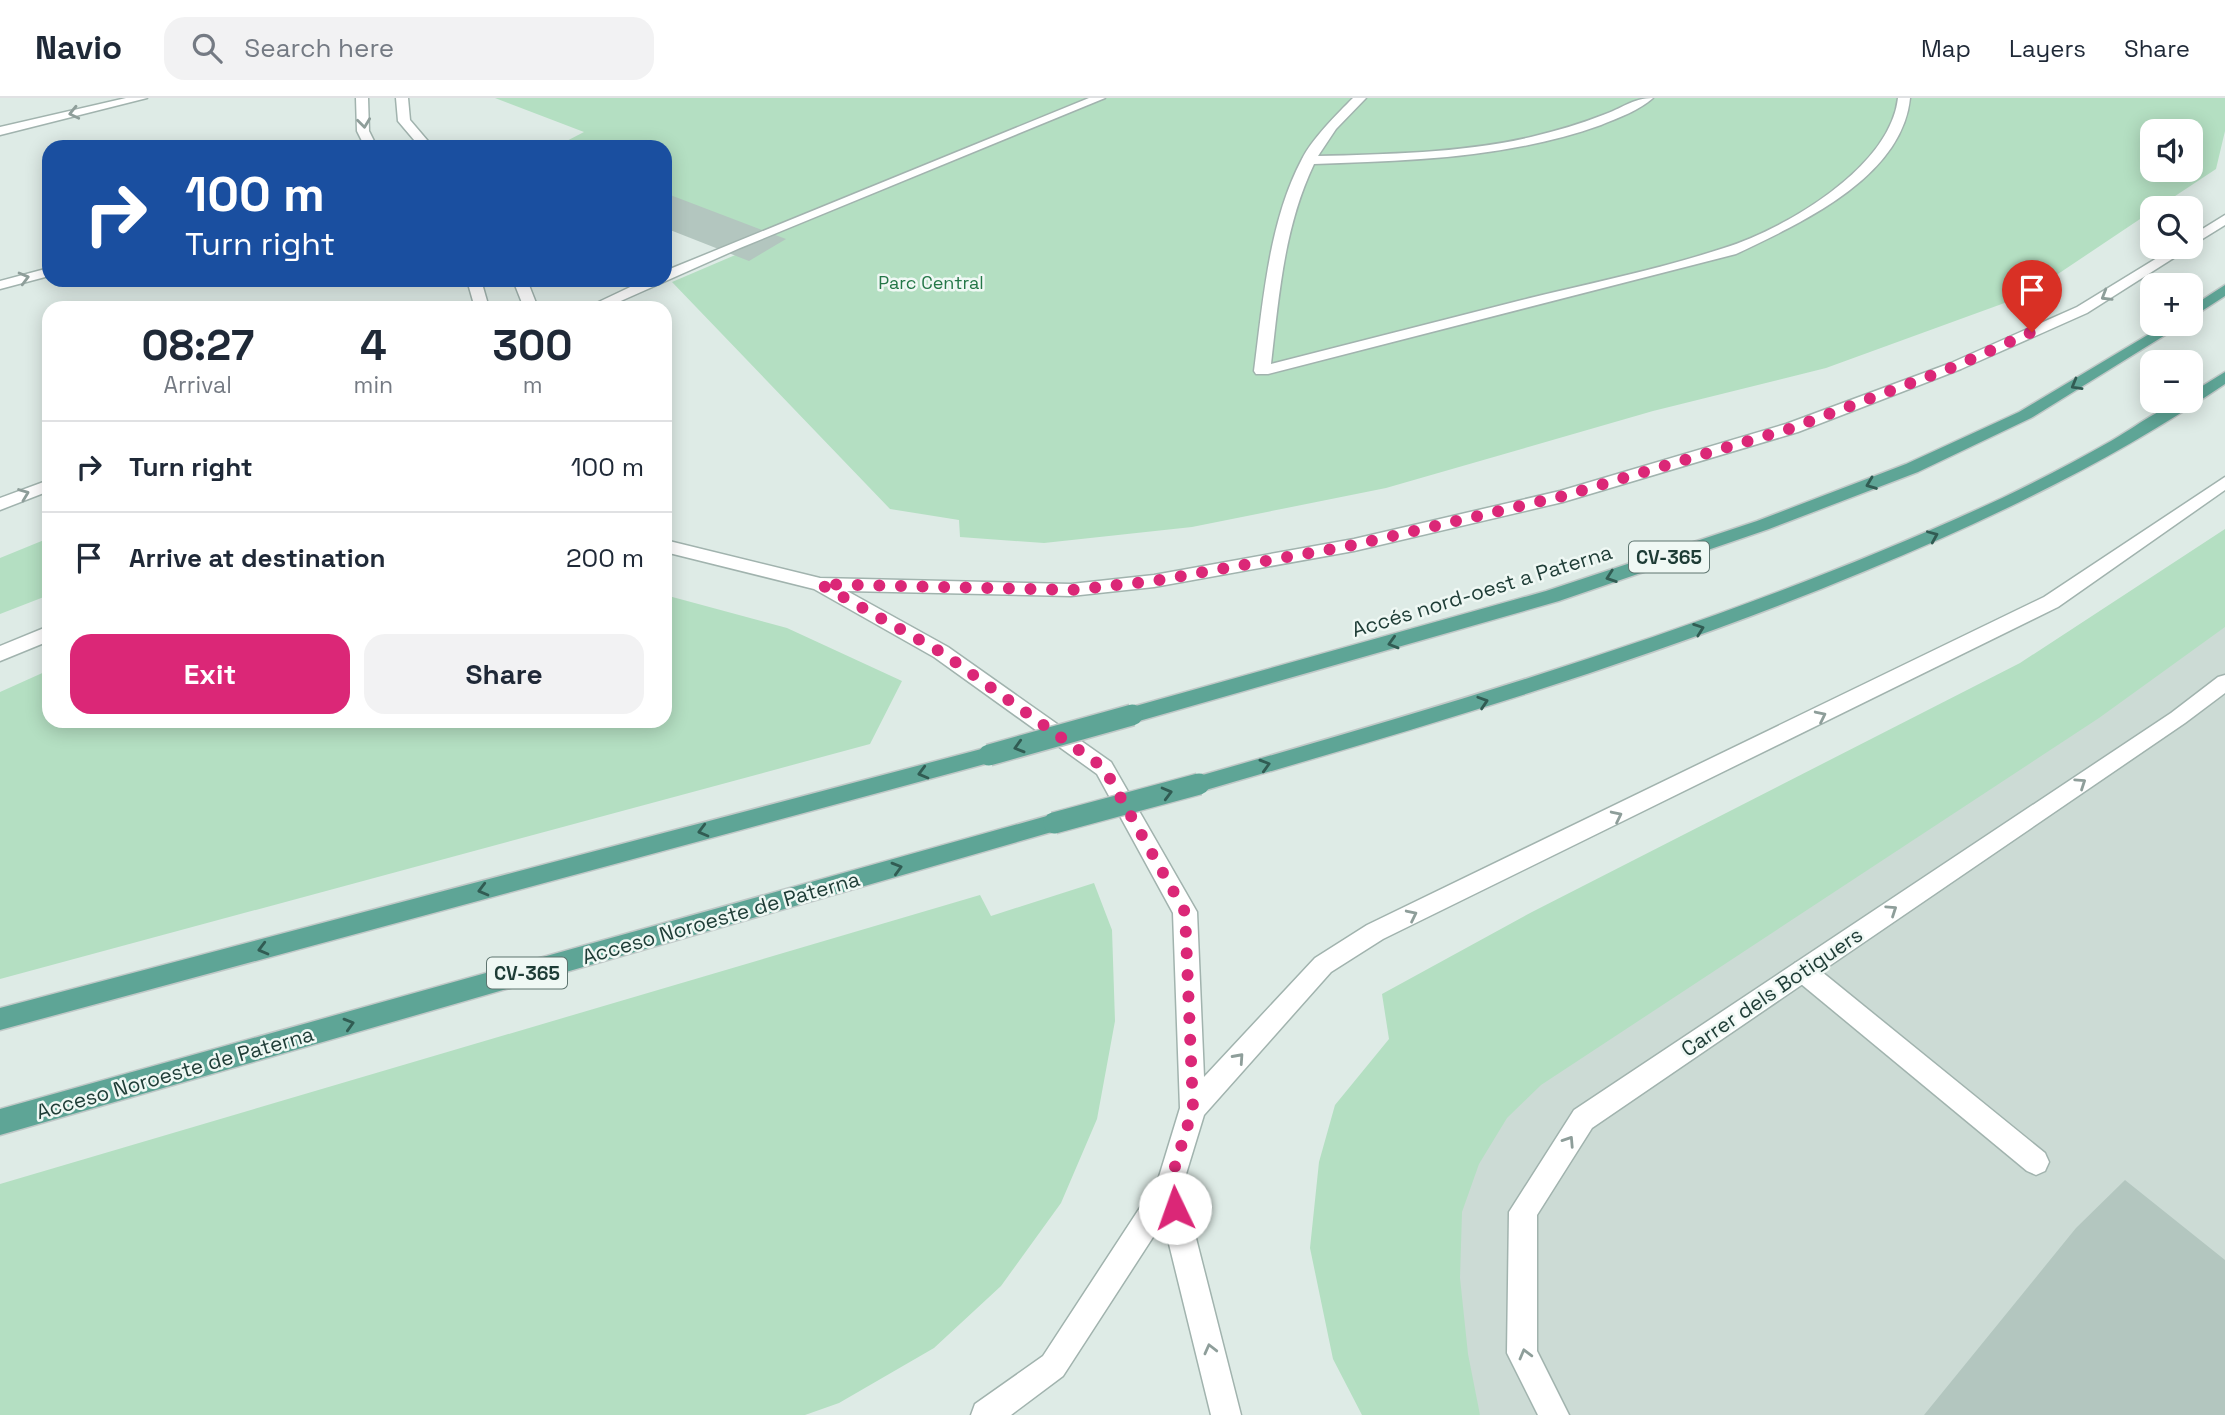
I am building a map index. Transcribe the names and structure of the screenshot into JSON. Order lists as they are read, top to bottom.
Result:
{
  "streets": {
    "main road": ["CV-365", "Accés nord-oest a Paterna", "Acceso Noroeste de Paterna"],
    "street": ["Carrer dels Botiguers"]
  },
  "one_way": ["Accés nord-oest a Paterna", "Acceso Noroeste de Paterna", "Carrer dels Botiguers"],
  "parks": ["Parc Central"],
  "page": {
    "header": "Navio",
    "search": "Search here",
    "nav": ["Map", "Layers", "Share"],
    "map_buttons": ["+", "−"],
    "turn": ["100 m", "Turn right"],
    "eta": [
      "08:27",
      "Arrival",
      "4",
      "min",
      "300",
      "m"
    ],
    "list": [
      {
        "name": "Turn right",
        "value": "100 m"
      },
      {
        "name": "Arrive at destination",
        "value": "200 m"
      }
    ],
    "buttons": ["Exit", "Share"]
  }
}
